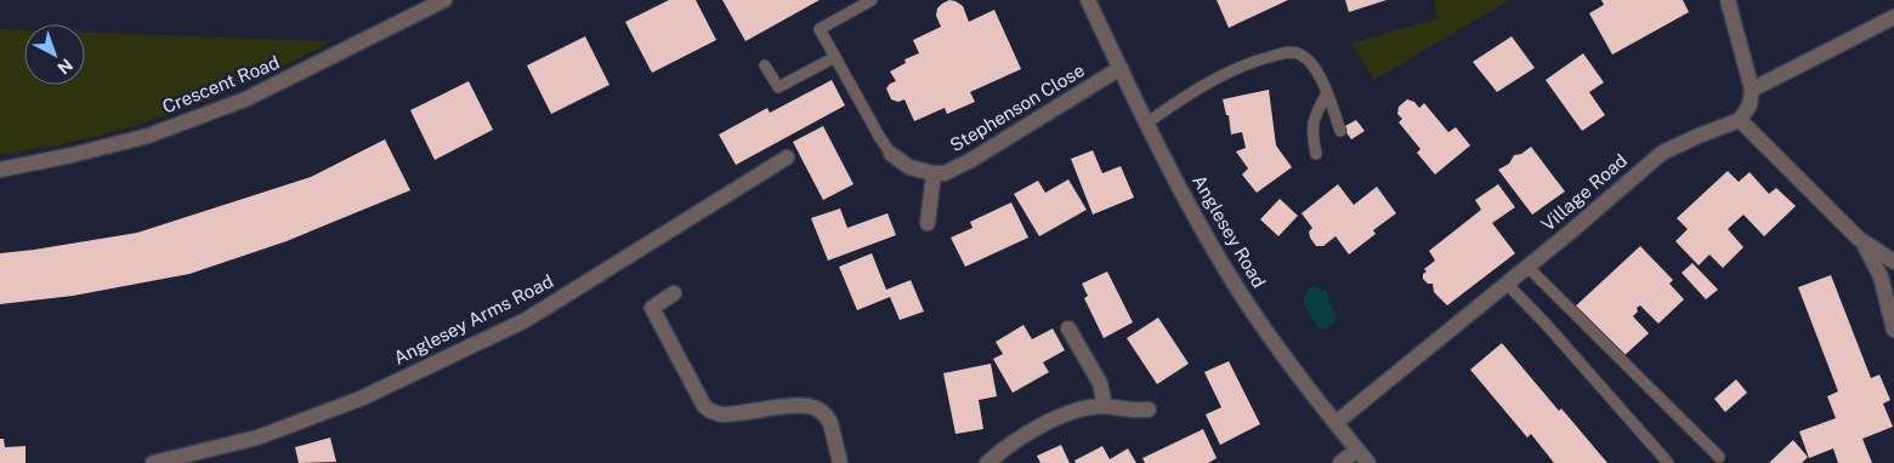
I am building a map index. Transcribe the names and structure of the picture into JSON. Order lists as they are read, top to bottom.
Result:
{
  "streets": {
    "street": [
      "Crescent Road",
      "Stephenson Close",
      "Village Road",
      "Anglesey Road",
      "Anglesey Arms Road"
    ]
  },
  "crossings": [
    ["Stephenson Close", "Anglesey Road"],
    ["Village Road", "Anglesey Road"]
  ],
  "north": "bottom right"
}
